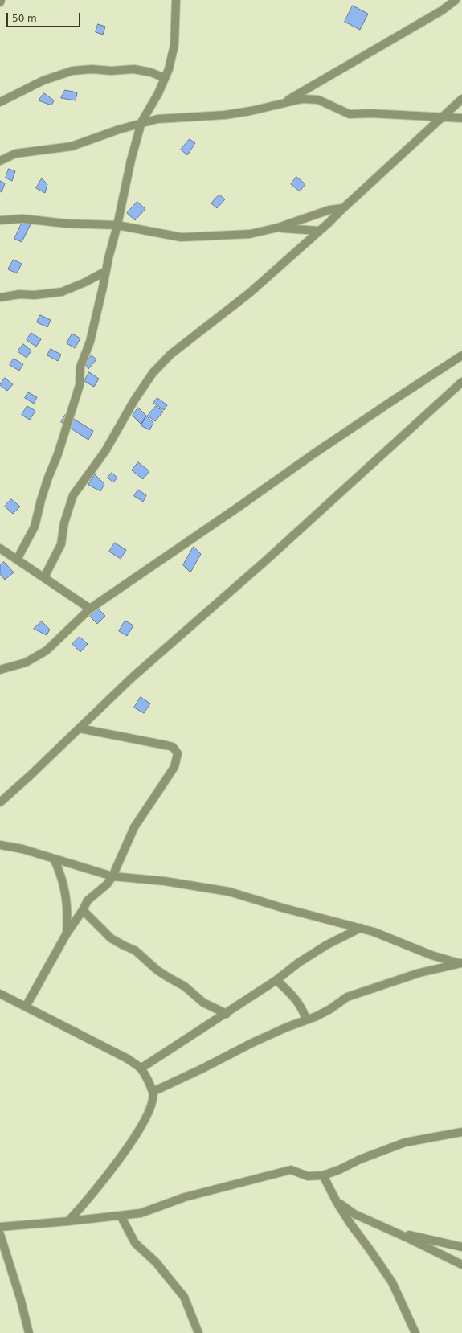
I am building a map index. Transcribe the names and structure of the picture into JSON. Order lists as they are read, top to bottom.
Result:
{
  "scale_bar": "50 m"
}
